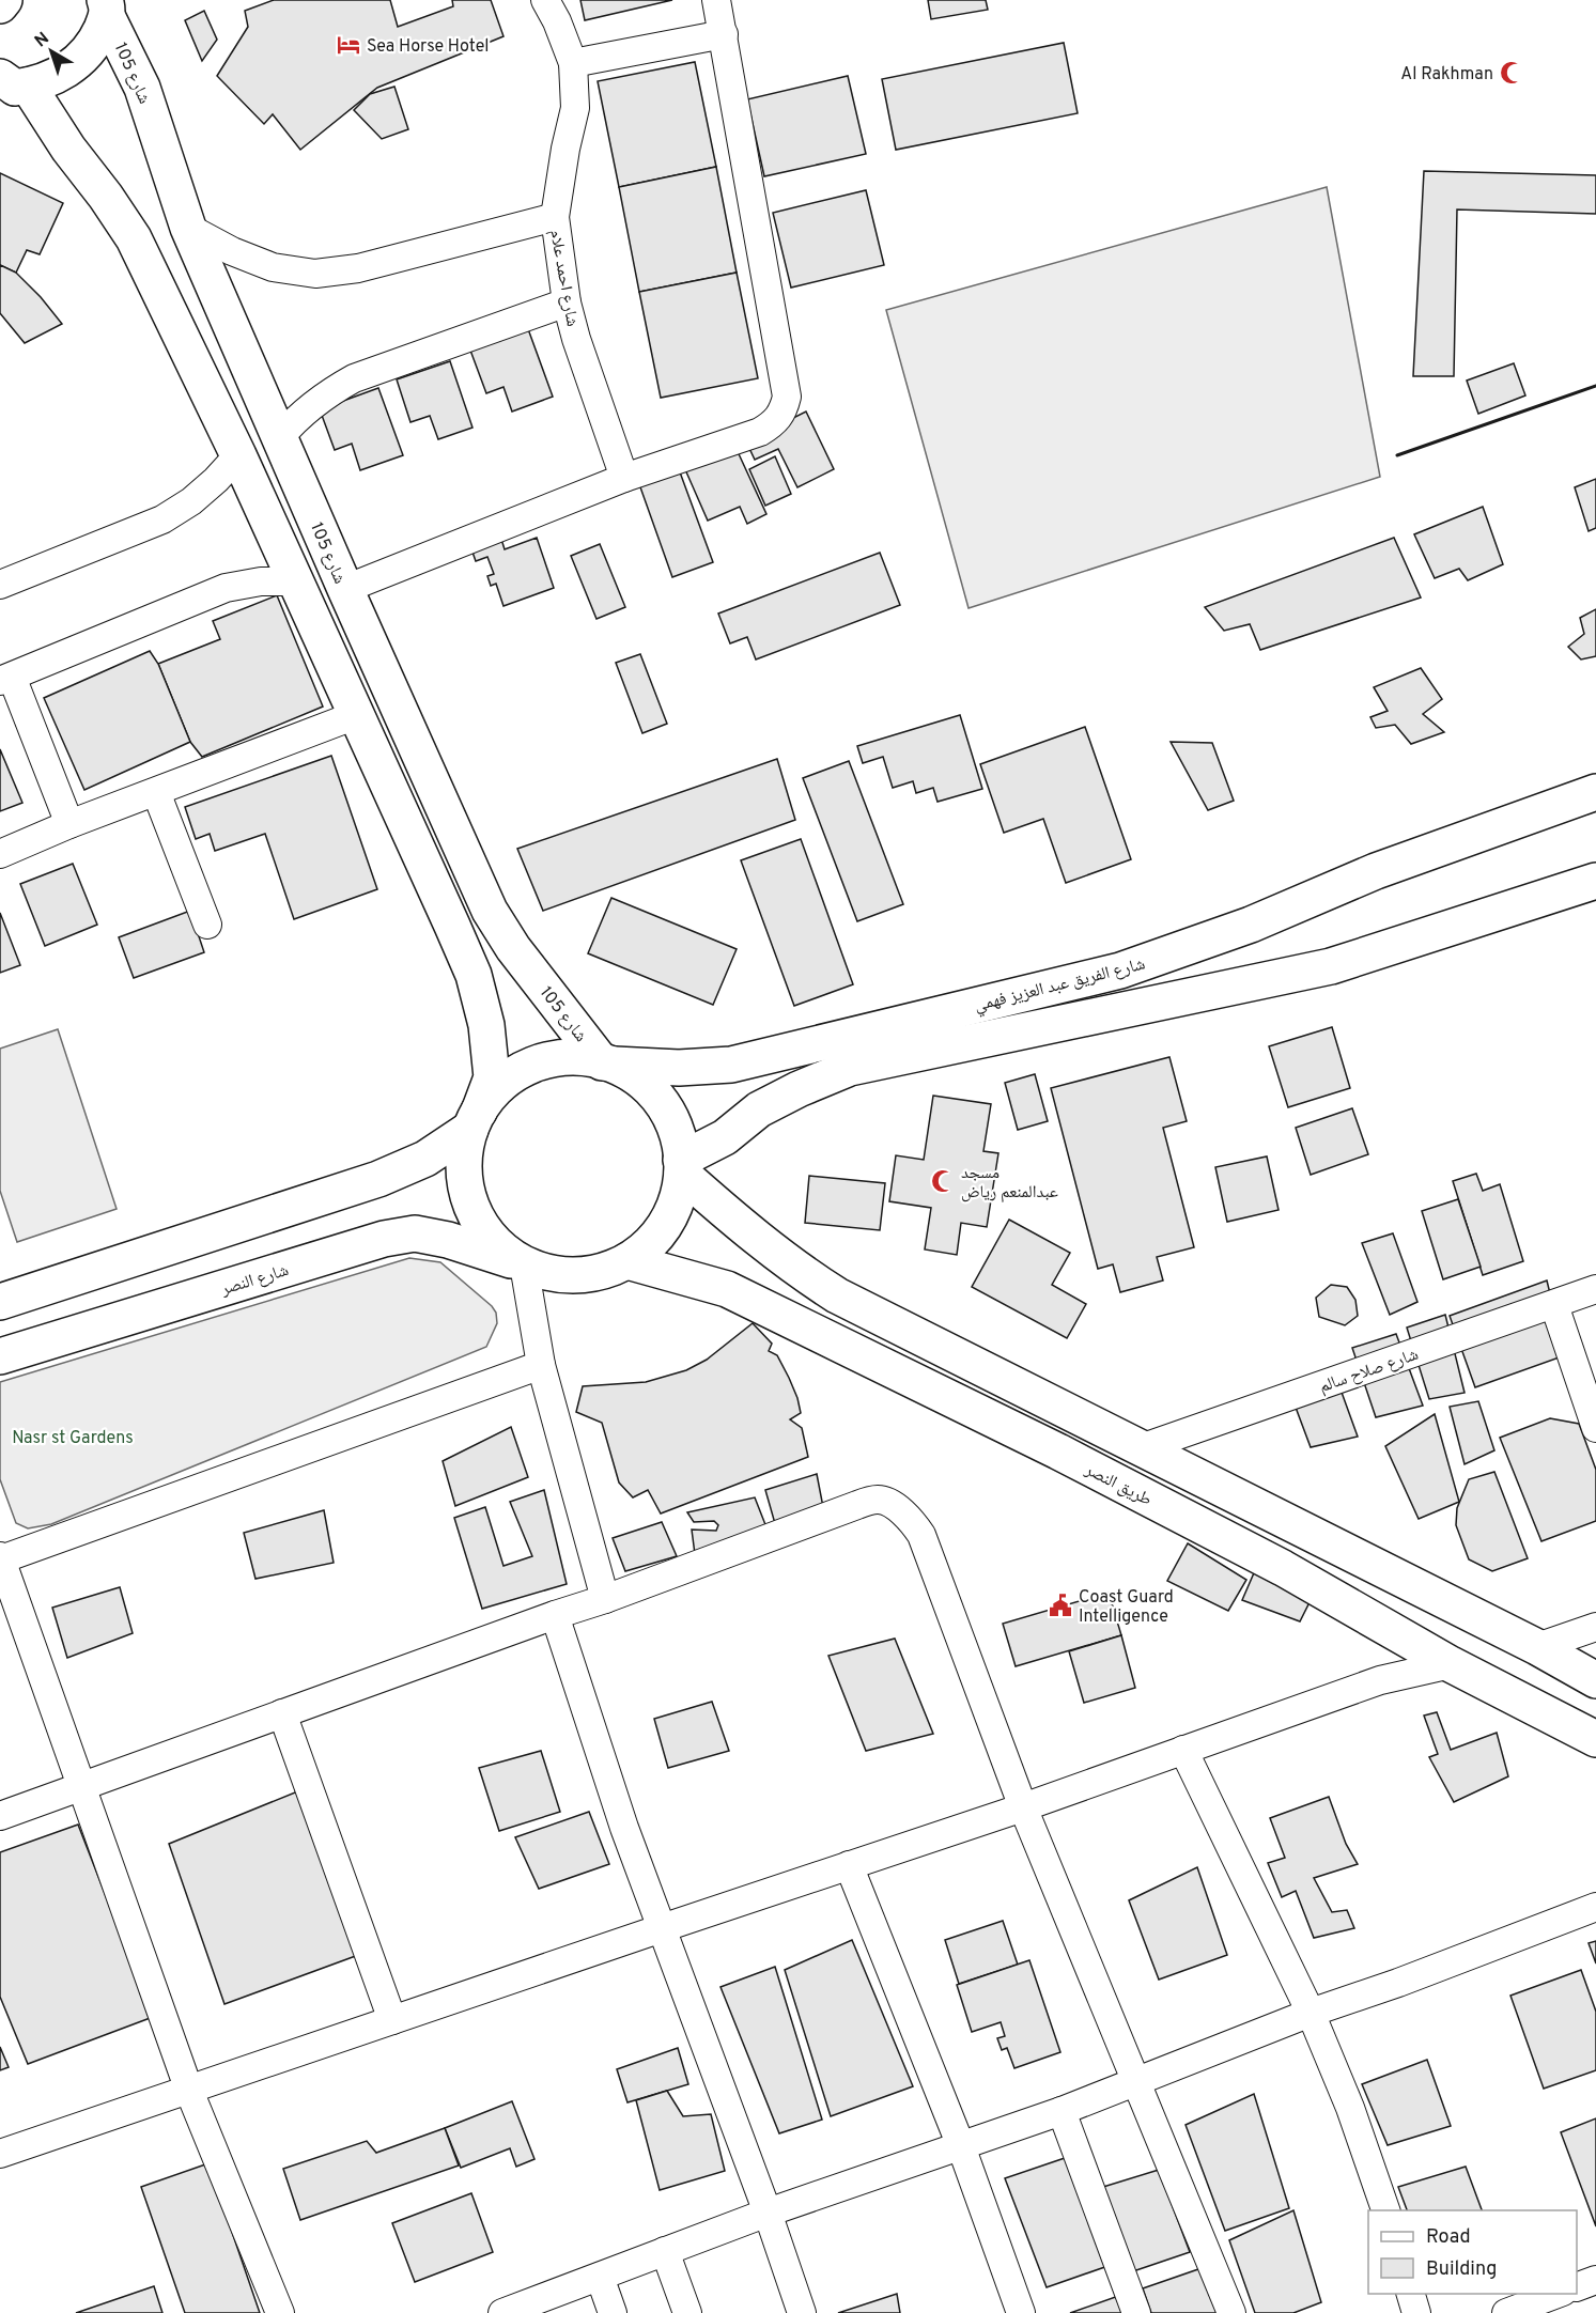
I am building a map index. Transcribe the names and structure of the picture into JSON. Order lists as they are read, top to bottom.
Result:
{
  "streets": {
    "main road": [
      "شارع 105",
      "شارع الفريق عبد العزيز فهمي",
      "شارع النصر",
      "طريق النصر"
    ],
    "street": ["شارع احمد علام", "شارع صلاح سالم"]
  },
  "crossings": [
    ["شارع 105", "شارع الفريق عبد العزيز فهمي"],
    ["شارع 105", "شارع النصر"],
    ["شارع 105", "طريق النصر"],
    ["شارع الفريق عبد العزيز فهمي", "شارع النصر"],
    ["شارع الفريق عبد العزيز فهمي", "طريق النصر"],
    ["شارع النصر", "طريق النصر"]
  ],
  "parks": ["Nasr st Gardens"],
  "places": {
    "hotel": ["Sea Horse Hotel"],
    "mosque": ["Al Rakhman", "مسجد عبدالمنعم رياض"],
    "public building": ["Coast Guard Intelligence"]
  },
  "legend": ["Road", "Building"],
  "north": "top left"
}
